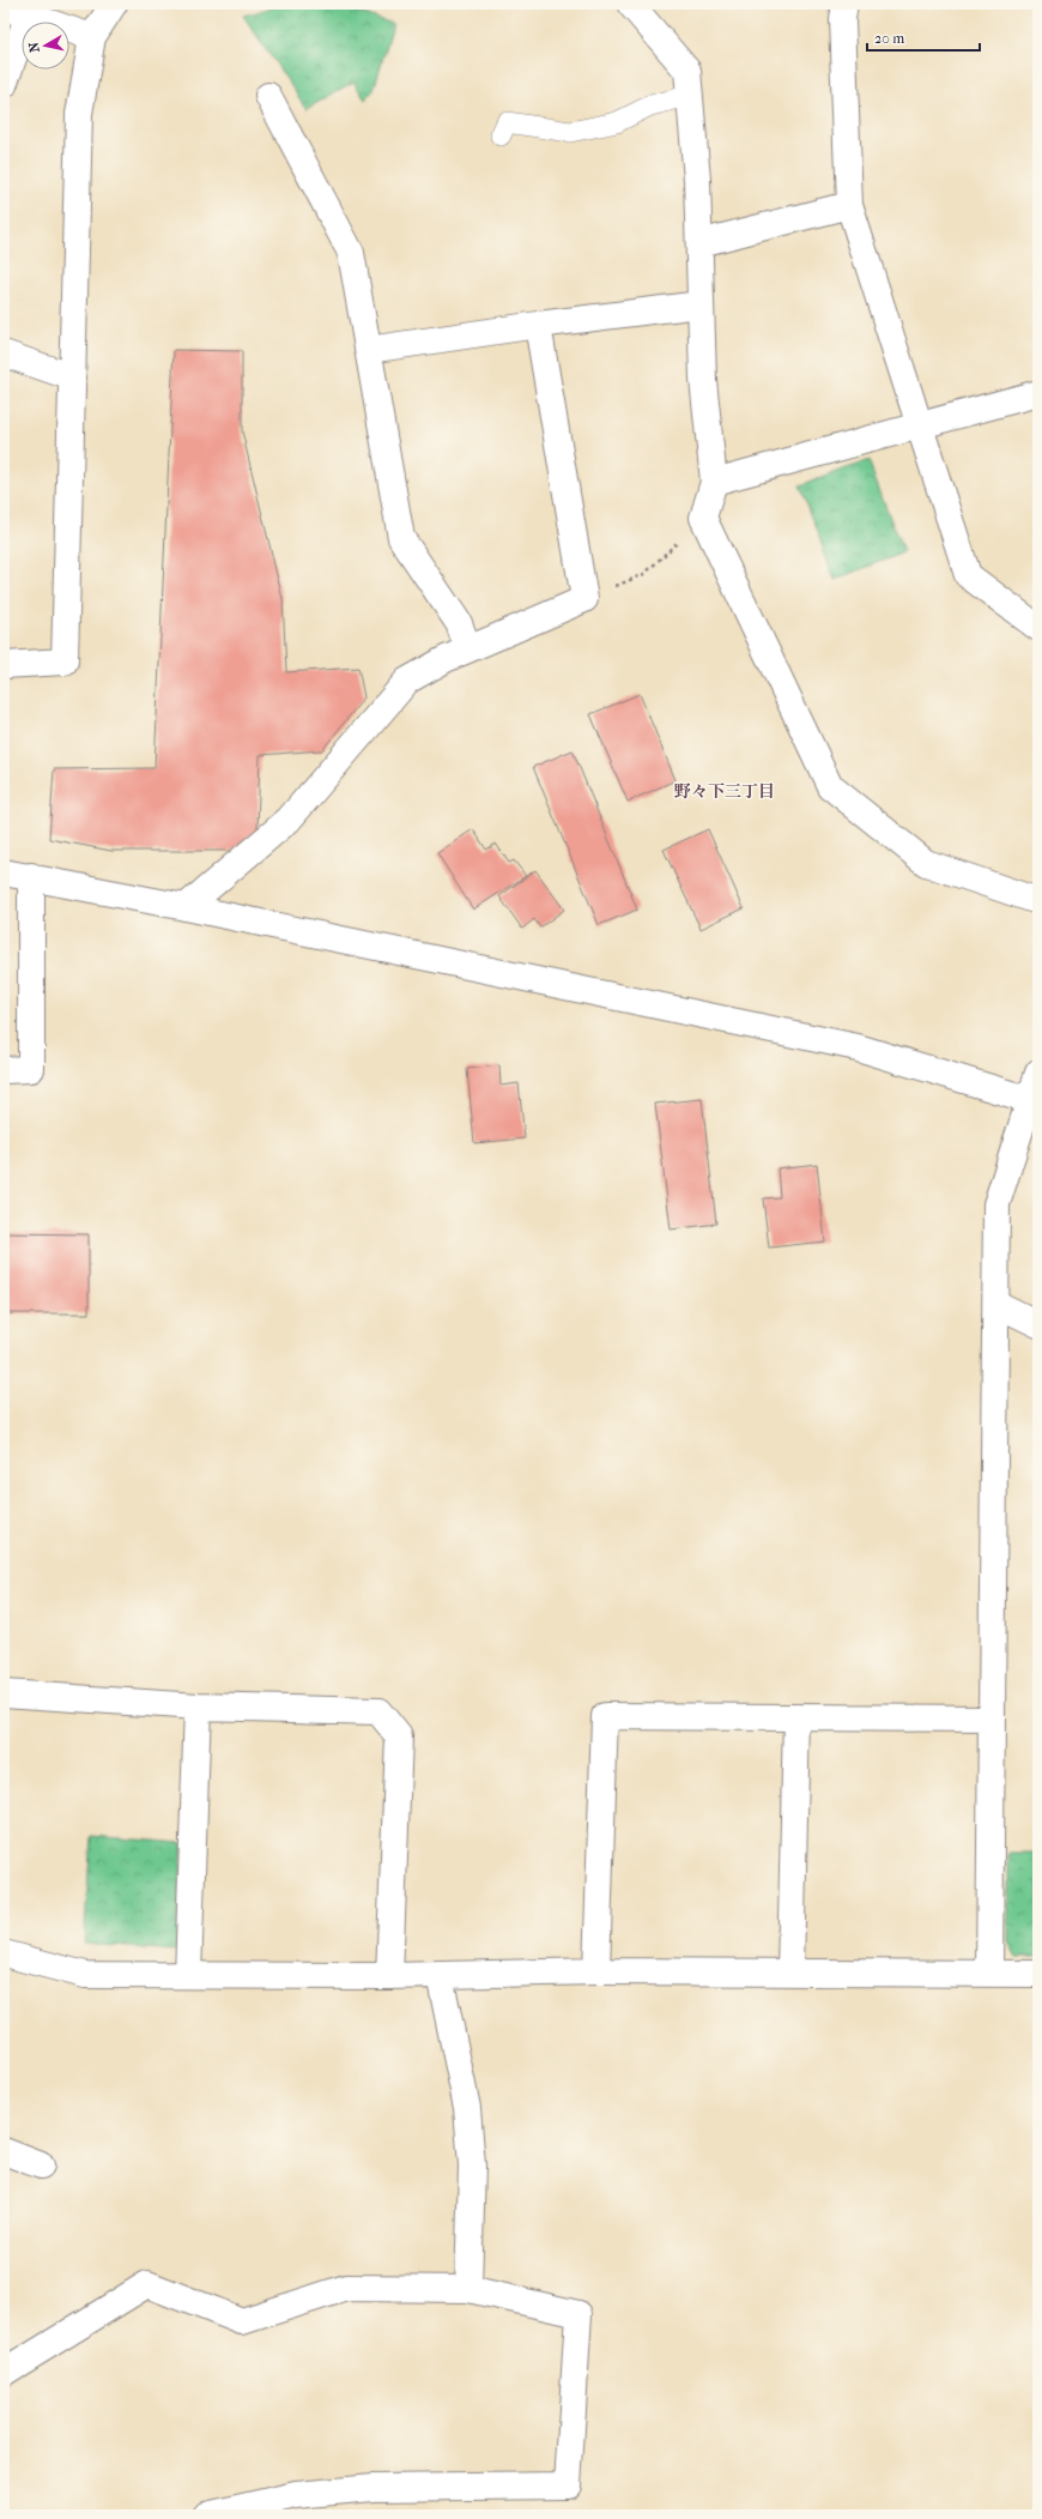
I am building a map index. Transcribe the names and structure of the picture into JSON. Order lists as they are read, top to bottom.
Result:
{
  "districts": ["野々下三丁目"],
  "scale_bar": "20 m",
  "north": "left"
}
